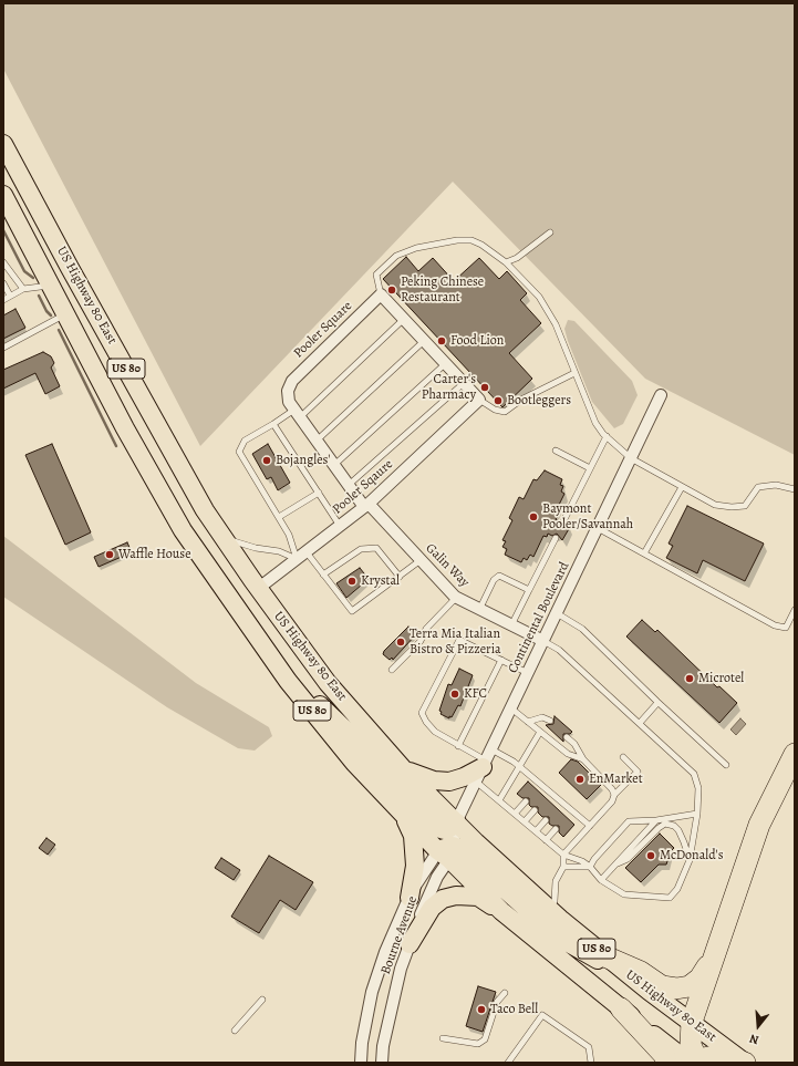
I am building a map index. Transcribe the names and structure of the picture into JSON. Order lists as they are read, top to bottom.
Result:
{
  "streets": {
    "main road": ["US Highway 80 East", "US 80"],
    "street": [
      "Pooler Square",
      "Pooler Sqaure",
      "Galin Way",
      "Continental Boulevard",
      "Bourne Avenue"
    ]
  },
  "crossings": [
    ["US Highway 80 East", "Pooler Sqaure"],
    ["US Highway 80 East", "Continental Boulevard"],
    ["US Highway 80 East", "Bourne Avenue"],
    ["Pooler Square", "Pooler Sqaure"],
    ["Pooler Square", "Galin Way"],
    ["Pooler Sqaure", "Galin Way"],
    ["Galin Way", "Continental Boulevard"],
    ["Continental Boulevard", "Bourne Avenue"]
  ],
  "places": [
    "Peking Chinese Restaurant",
    "Food Lion",
    "Carter's Pharmacy",
    "Bootleggers",
    "Bojangles'",
    "Baymont Pooler/Savannah",
    "Waffle House",
    "Krystal",
    "Terra Mia Italian Bistro & Pizzeria",
    "Microtel",
    "KFC",
    "EnMarket",
    "McDonald's",
    "Taco Bell"
  ],
  "north": "bottom"
}
